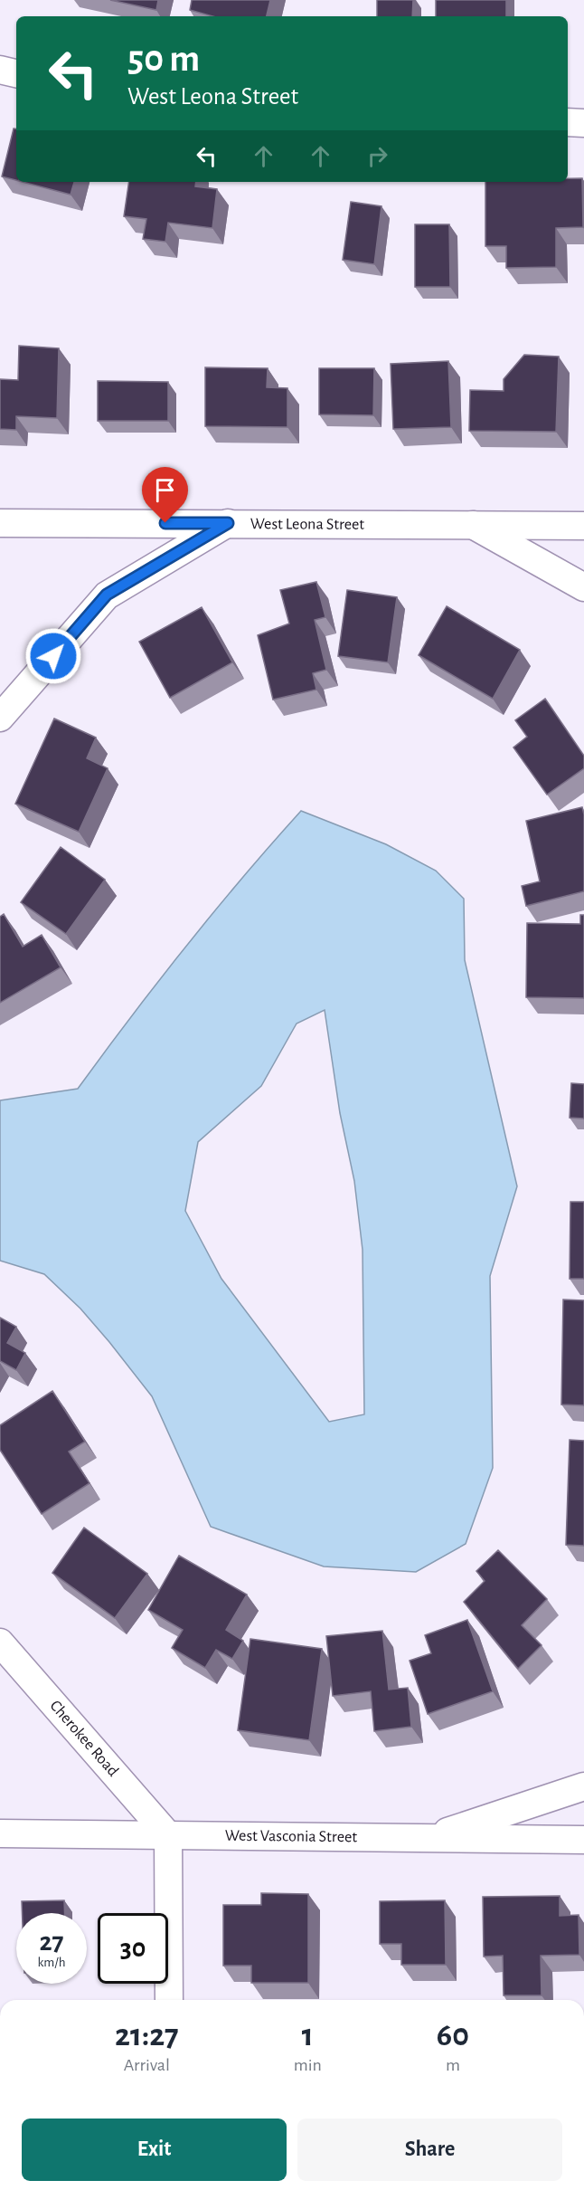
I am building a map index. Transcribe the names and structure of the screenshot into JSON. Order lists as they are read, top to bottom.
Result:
{
  "streets": {
    "street": ["West Leona Street", "Cherokee Road", "West Vasconia Street"]
  },
  "crossings": [
    ["Cherokee Road", "West Vasconia Street"]
  ],
  "page": {
    "turn": ["50 m", "West Leona Street"],
    "speed": "27 km/h",
    "limit": "30",
    "eta": [
      "21:27",
      "Arrival",
      "1",
      "min",
      "60",
      "m"
    ],
    "buttons": ["Exit", "Share"]
  }
}
